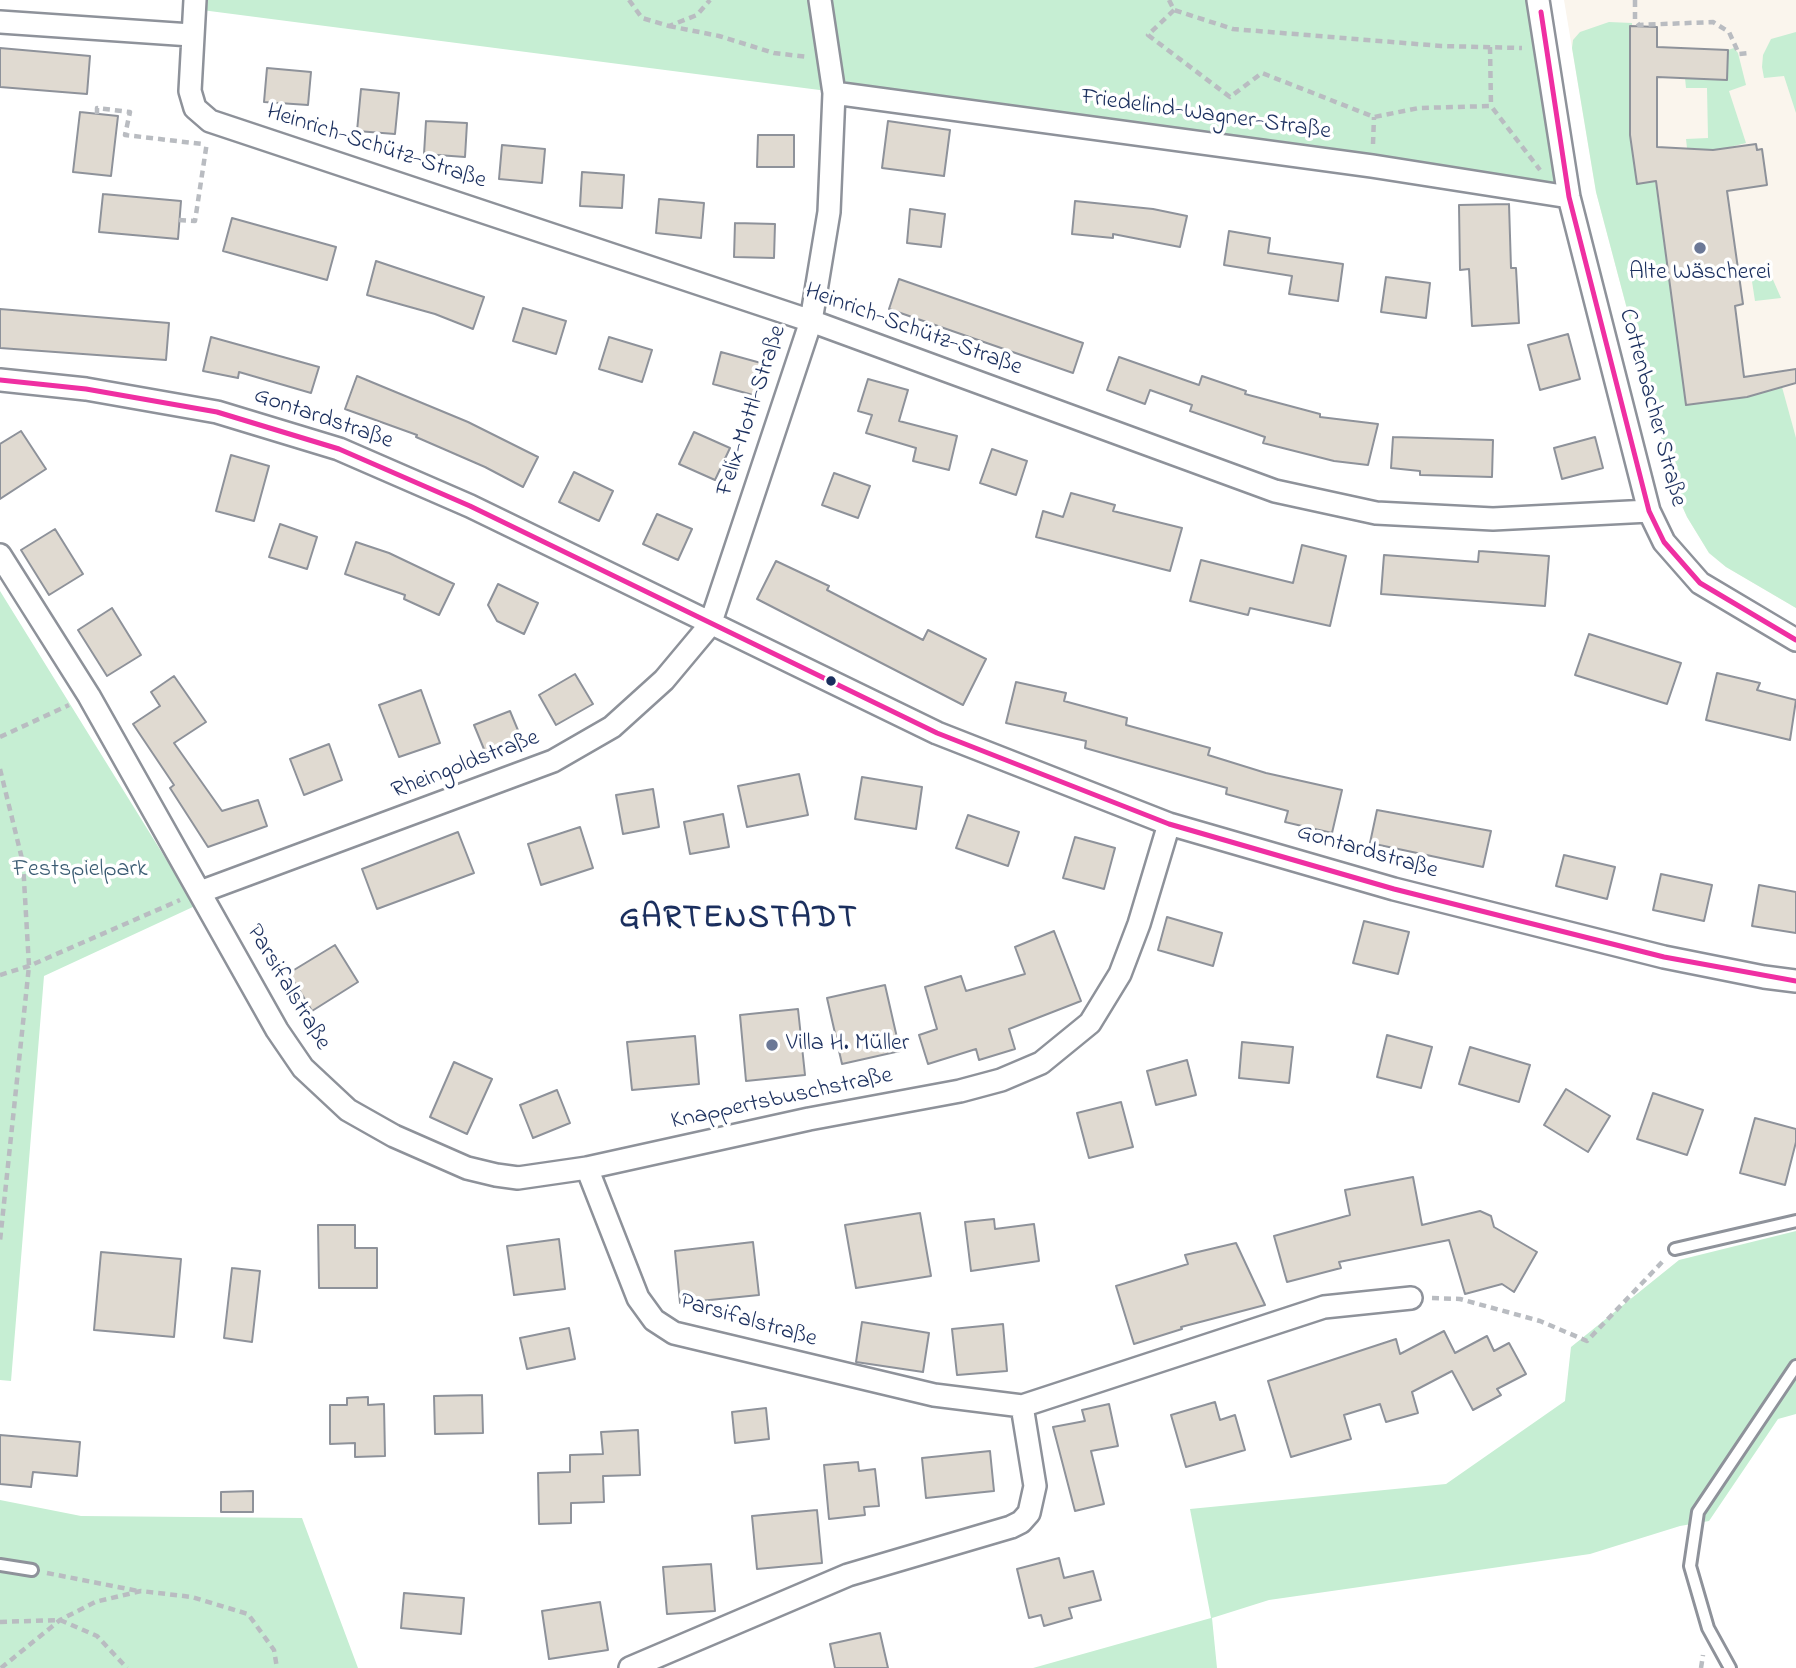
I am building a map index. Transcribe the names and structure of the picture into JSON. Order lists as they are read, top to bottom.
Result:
{
  "streets": {
    "street": [
      "Friedelind-Wagner-Straße",
      "Heinrich-Schütz-Straße",
      "Cottenbacher Straße",
      "Felix-Mottl-Straße",
      "Gontardstraße",
      "Rheingoldstraße",
      "Parsifalstraße",
      "Knappertsbuschstraße"
    ]
  },
  "crossings": [
    ["Friedelind-Wagner-Straße", "Cottenbacher Straße"],
    ["Friedelind-Wagner-Straße", "Felix-Mottl-Straße"],
    ["Heinrich-Schütz-Straße", "Cottenbacher Straße"],
    ["Heinrich-Schütz-Straße", "Felix-Mottl-Straße"],
    ["Felix-Mottl-Straße", "Gontardstraße"],
    ["Felix-Mottl-Straße", "Rheingoldstraße"],
    ["Gontardstraße", "Rheingoldstraße"],
    ["Gontardstraße", "Knappertsbuschstraße"],
    ["Rheingoldstraße", "Parsifalstraße"],
    ["Parsifalstraße", "Knappertsbuschstraße"]
  ],
  "districts": ["GARTENSTADT"],
  "parks": ["Festspielpark"],
  "places": ["Alte Wäscherei", "Villa H. Müller"]
}
